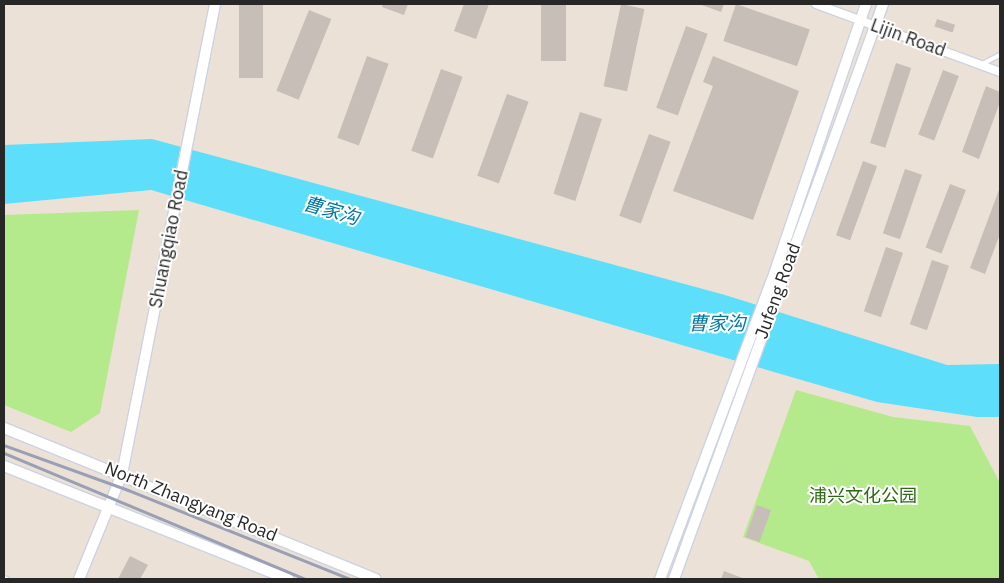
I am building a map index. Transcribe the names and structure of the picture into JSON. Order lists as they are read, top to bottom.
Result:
{
  "streets": {
    "main road": ["Shuangqiao Road", "Jufeng Road", "North Zhangyang Road"],
    "street": ["Lijin Road"]
  },
  "crossings": [
    ["Lijin Road", "Jufeng Road"],
    ["Shuangqiao Road", "North Zhangyang Road"]
  ],
  "water": ["曹家沟"],
  "parks": ["浦兴文化公园"]
}
